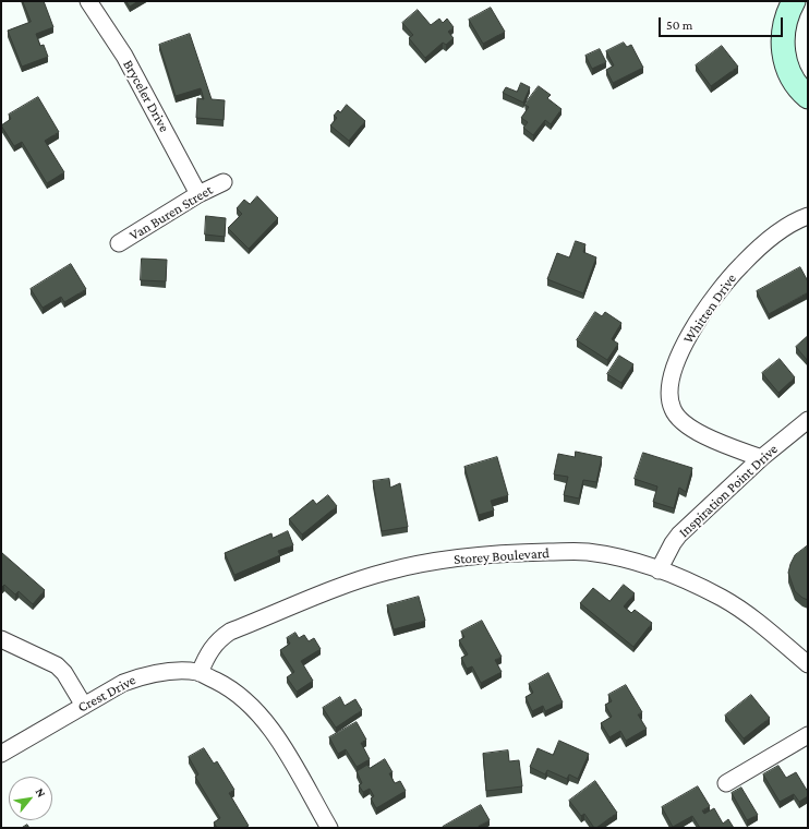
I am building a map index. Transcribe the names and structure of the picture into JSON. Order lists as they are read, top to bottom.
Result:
{
  "streets": {
    "street": [
      "Bryceler Drive",
      "Van Buren Street",
      "Whitten Drive",
      "Inspiration Point Drive",
      "Storey Boulevard",
      "Crest Drive"
    ]
  },
  "crossings": [
    ["Bryceler Drive", "Van Buren Street"],
    ["Whitten Drive", "Inspiration Point Drive"],
    ["Inspiration Point Drive", "Storey Boulevard"],
    ["Storey Boulevard", "Crest Drive"]
  ],
  "scale_bar": "50 m",
  "north": "top right"
}
